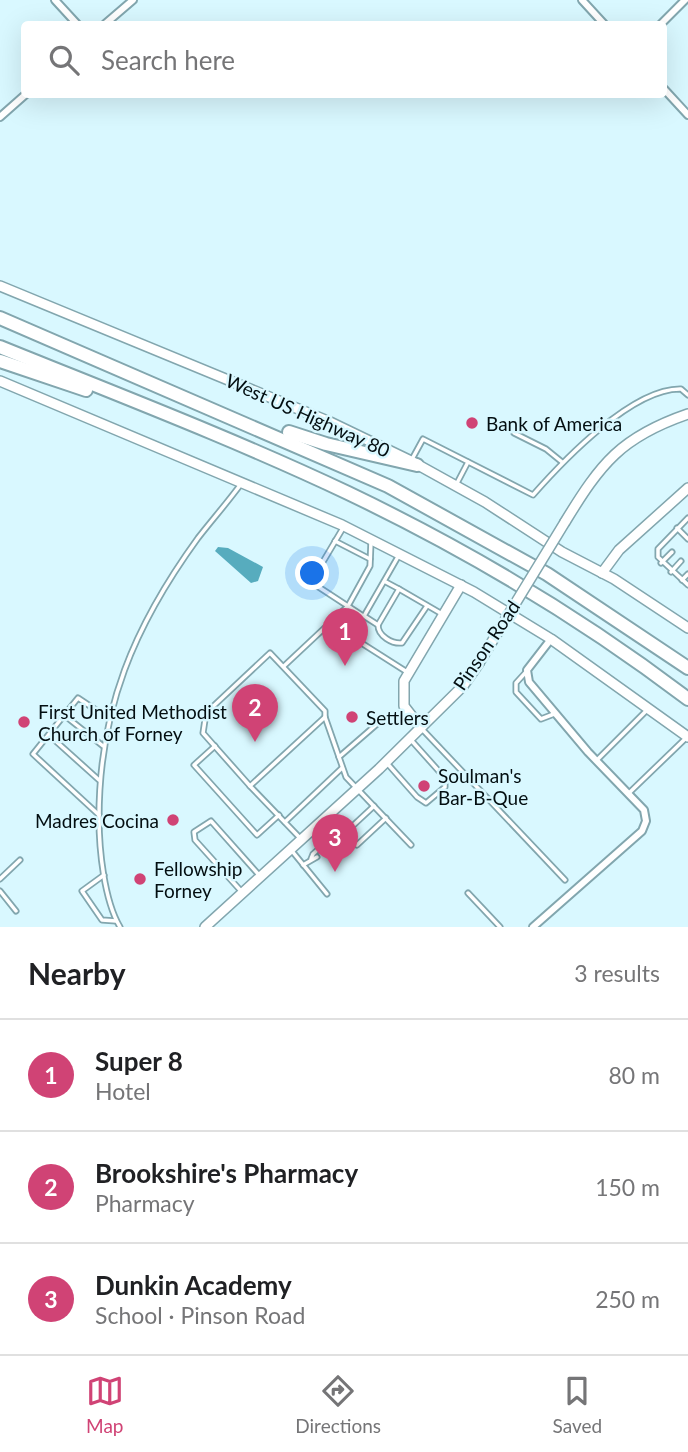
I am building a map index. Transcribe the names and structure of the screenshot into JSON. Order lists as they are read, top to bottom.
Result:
{
  "streets": {
    "main road": ["West US Highway 80", "Pinson Road"]
  },
  "places": [
    "Bank of America",
    "Settlers",
    "First United Methodist Church of Forney",
    "Soulman's Bar-B-Que",
    "Madres Cocina",
    "Fellowship Forney"
  ],
  "page": {
    "search": "Search here",
    "pins": ["1", "2", "3"],
    "heading": ["Nearby", "3 results"],
    "list": [
      {
        "mark": "1",
        "name": "Super 8",
        "note": "Hotel",
        "value": "80 m"
      },
      {
        "mark": "2",
        "name": "Brookshire's Pharmacy",
        "note": "Pharmacy",
        "value": "150 m"
      },
      {
        "mark": "3",
        "name": "Dunkin Academy",
        "note": "School · Pinson Road",
        "value": "250 m"
      }
    ],
    "nav": ["Map", "Directions", "Saved"]
  }
}
